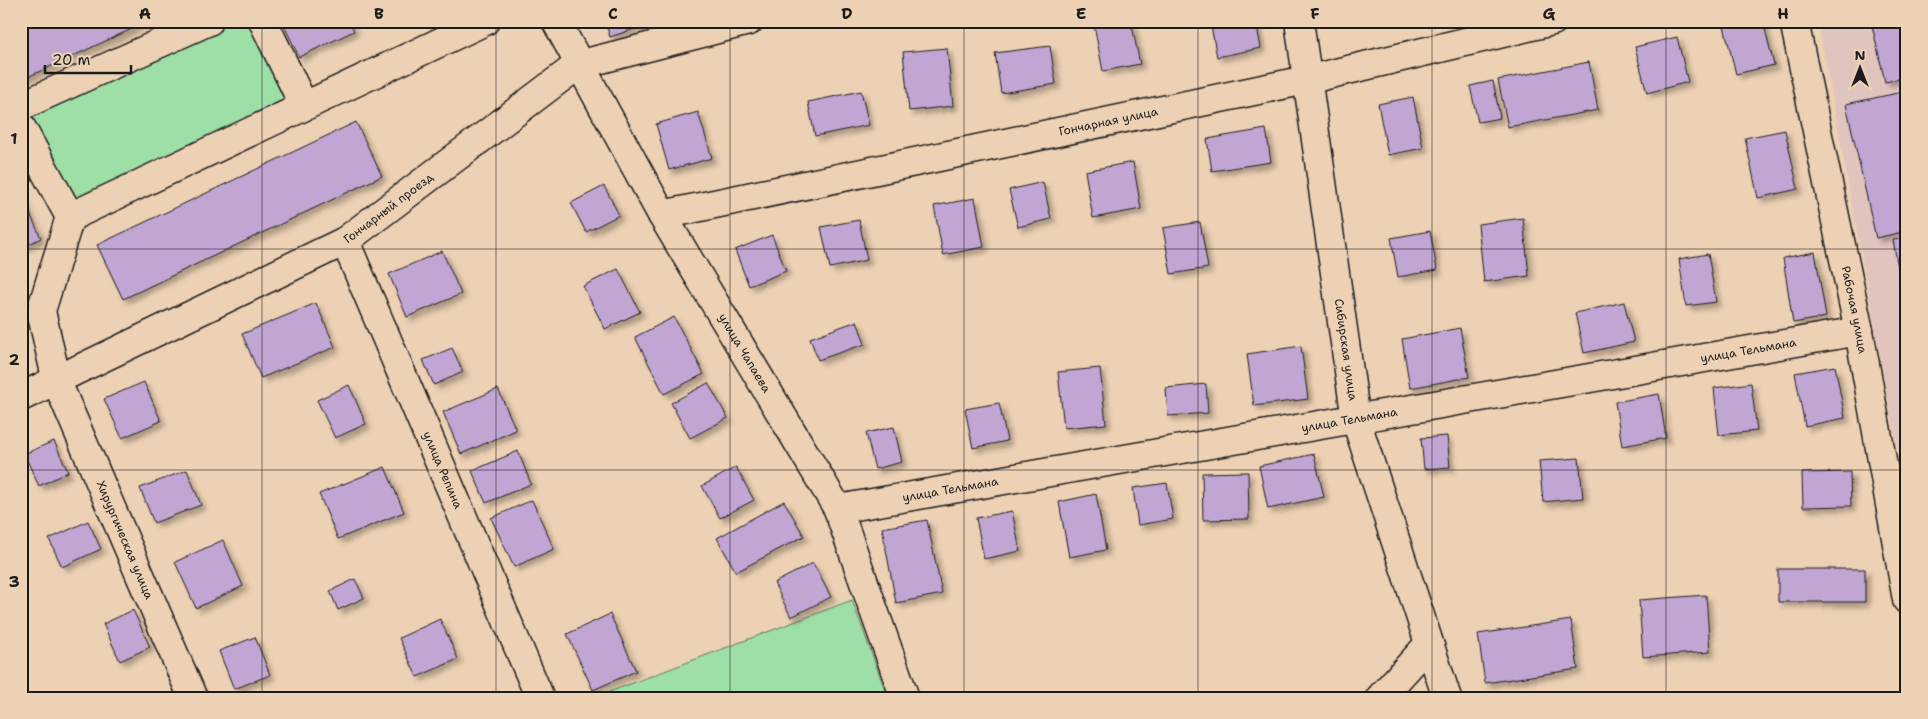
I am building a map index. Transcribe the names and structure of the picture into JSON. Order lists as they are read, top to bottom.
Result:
{
  "streets": {
    "street": [
      "Гончарная улица",
      "Гончарный проезд",
      "Рабочая улица",
      "Сибирская улица",
      "улица Тельмана",
      "улица Чапаева",
      "улица Репина",
      "Хирургическая улица"
    ]
  },
  "crossings": [
    ["Гончарная улица", "Сибирская улица"],
    ["Гончарная улица", "улица Чапаева"],
    ["Гончарный проезд", "улица Чапаева"],
    ["Гончарный проезд", "улица Репина"],
    ["Гончарный проезд", "Хирургическая улица"],
    ["Рабочая улица", "улица Тельмана"],
    ["Сибирская улица", "улица Тельмана"],
    ["улица Тельмана", "улица Чапаева"]
  ],
  "scale_bar": "20 m",
  "north": "top",
  "grid": {
    "columns": [
      "A",
      "B",
      "C",
      "D",
      "E",
      "F",
      "G",
      "H"
    ],
    "rows": ["1", "2", "3"]
  }
}
